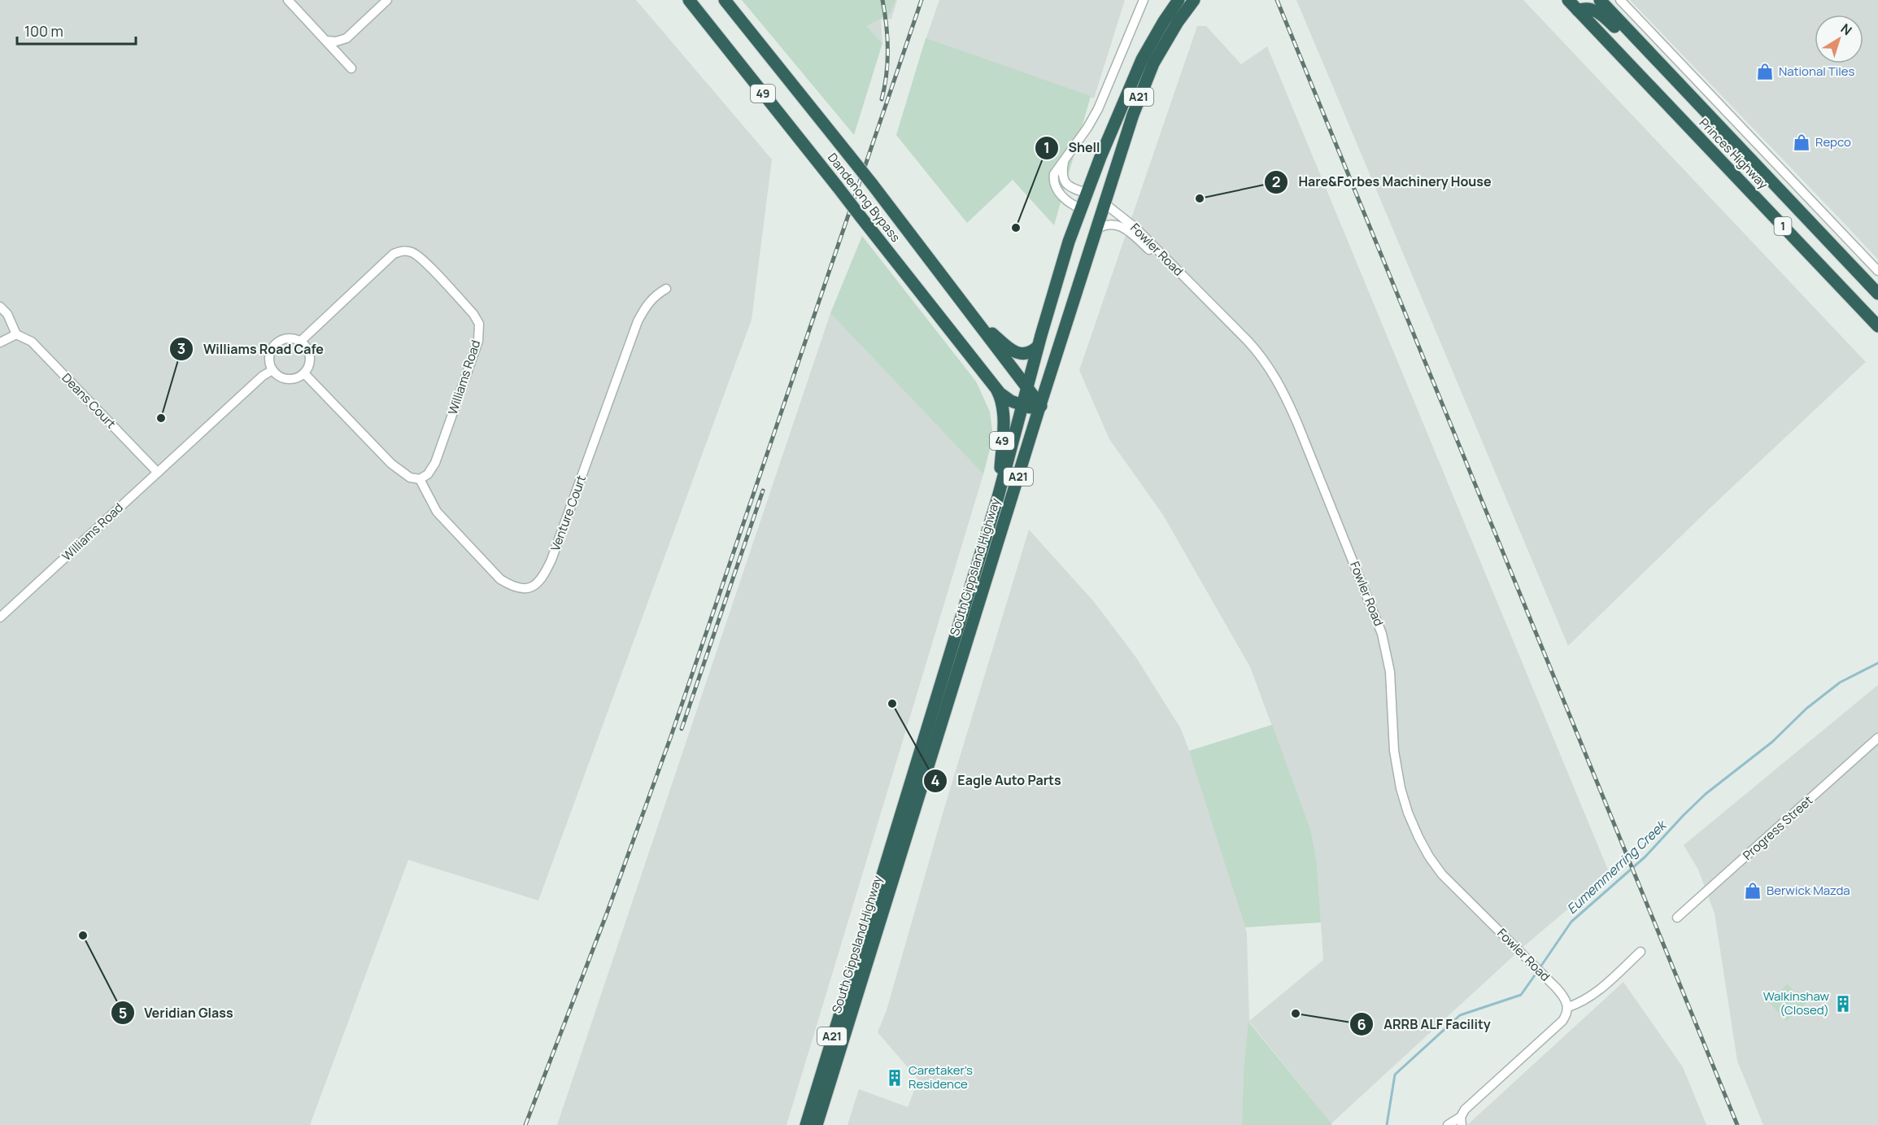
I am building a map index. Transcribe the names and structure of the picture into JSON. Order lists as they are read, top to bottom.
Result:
{
  "streets": {
    "highway": [
      "49",
      "A21",
      "Princes Highway",
      "Dandenong Bypass",
      "1",
      "South Gippsland Highway"
    ],
    "street": [
      "Fowler Road",
      "Williams Road",
      "Deans Court",
      "Venture Court",
      "Progress Street"
    ]
  },
  "crossings": [
    ["49", "Dandenong Bypass"],
    ["49", "South Gippsland Highway"],
    ["Dandenong Bypass", "South Gippsland Highway"],
    ["Fowler Road", "South Gippsland Highway"],
    ["Williams Road", "Deans Court"],
    ["Williams Road", "Venture Court"]
  ],
  "water": ["Eumemmerring Creek"],
  "places": {
    "shop": ["National Tiles", "Repco", "Berwick Mazda"],
    "other": [
      "Hare&Forbes Machinery House",
      "Shell",
      "Williams Road Cafe",
      "Eagle Auto Parts",
      "Veridian Glass",
      "ARRB ALF Facility"
    ],
    "building": ["Walkinshaw (Closed)", "Caretaker's Residence"]
  },
  "scale_bar": "100 m",
  "north": "top right"
}
